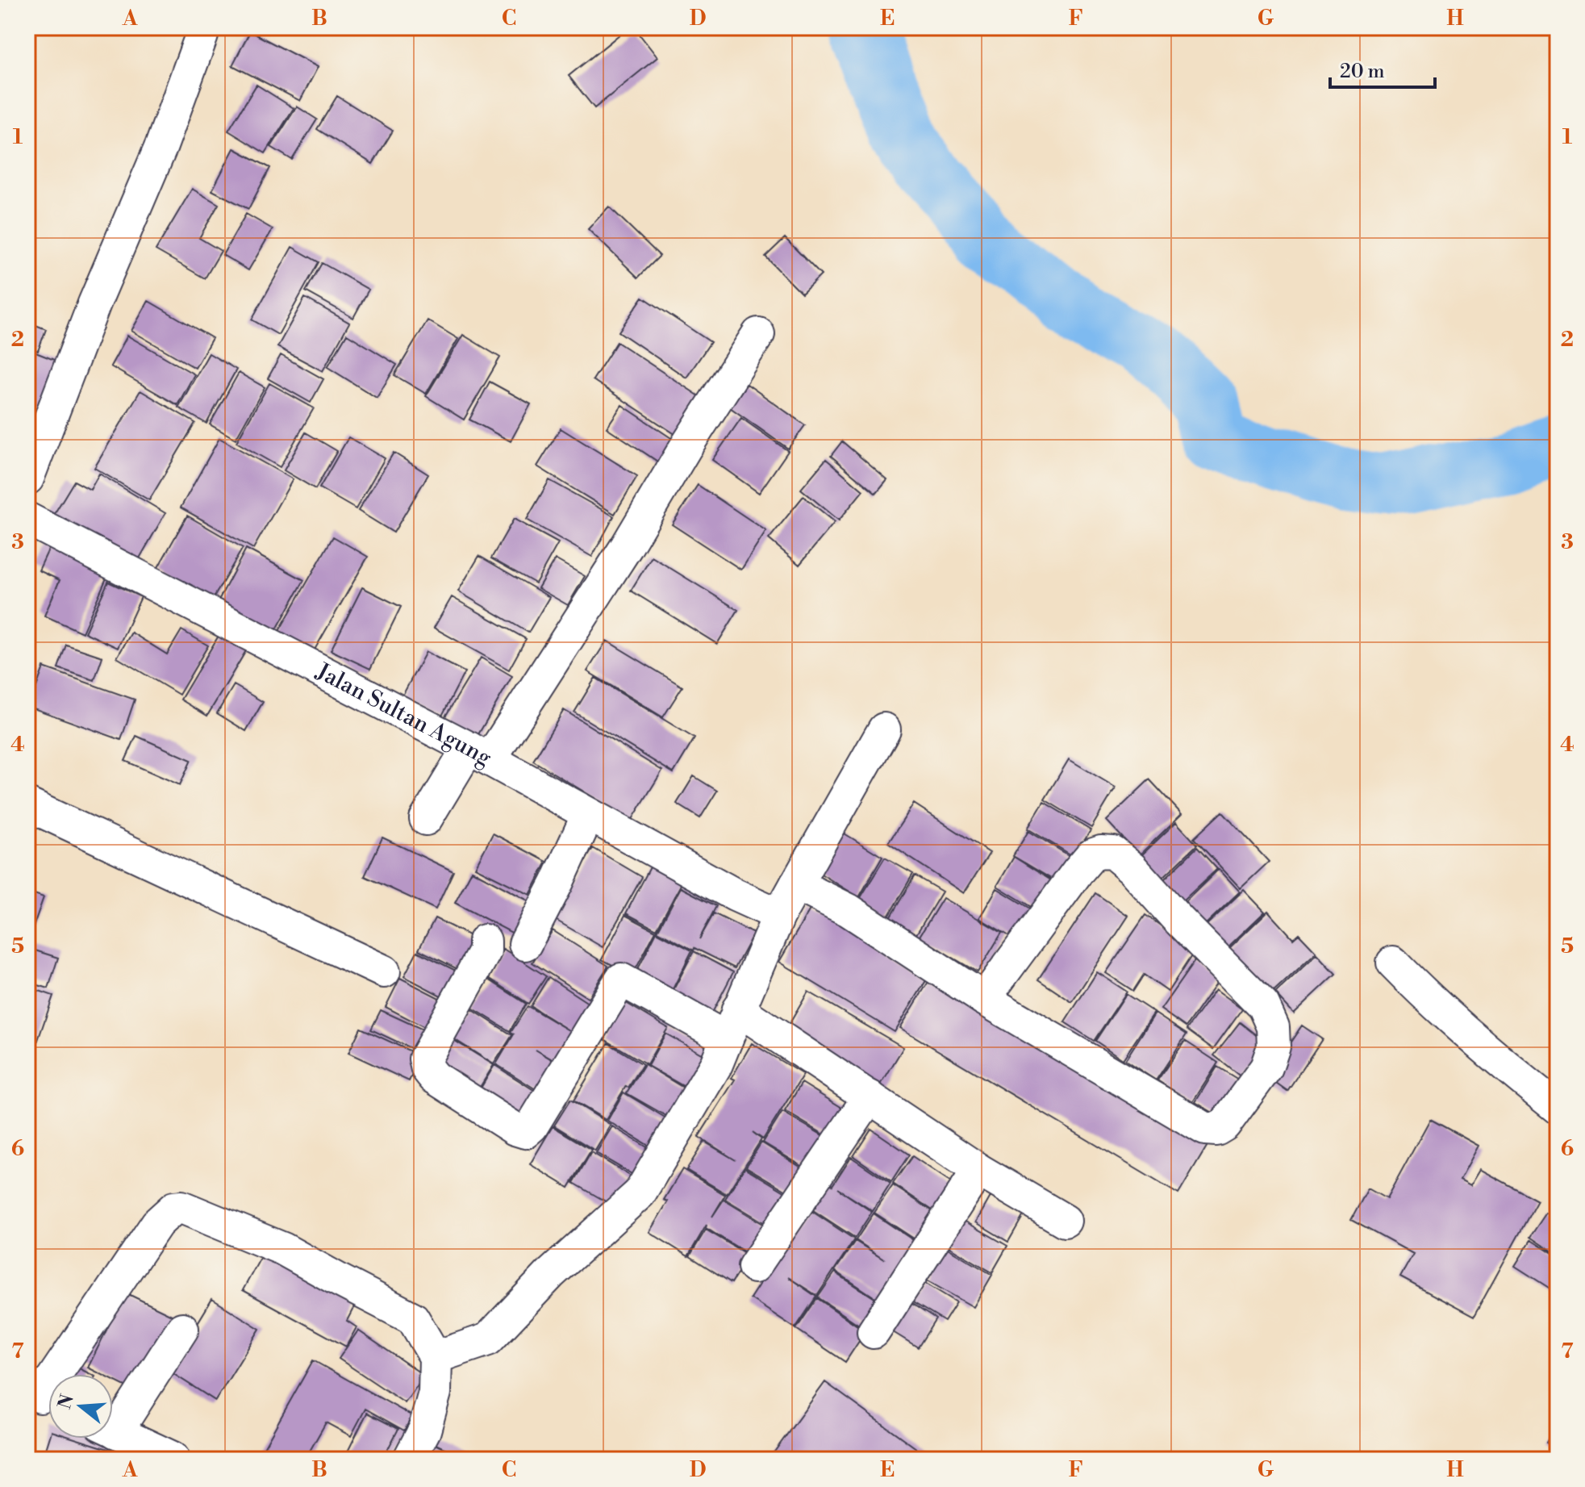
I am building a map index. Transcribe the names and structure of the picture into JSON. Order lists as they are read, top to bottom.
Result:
{
  "streets": {
    "street": ["Jalan Sultan Agung"]
  },
  "scale_bar": "20 m",
  "north": "left",
  "grid": {
    "columns": [
      "A",
      "B",
      "C",
      "D",
      "E",
      "F",
      "G",
      "H"
    ],
    "rows": [
      "1",
      "2",
      "3",
      "4",
      "5",
      "6",
      "7"
    ]
  }
}
